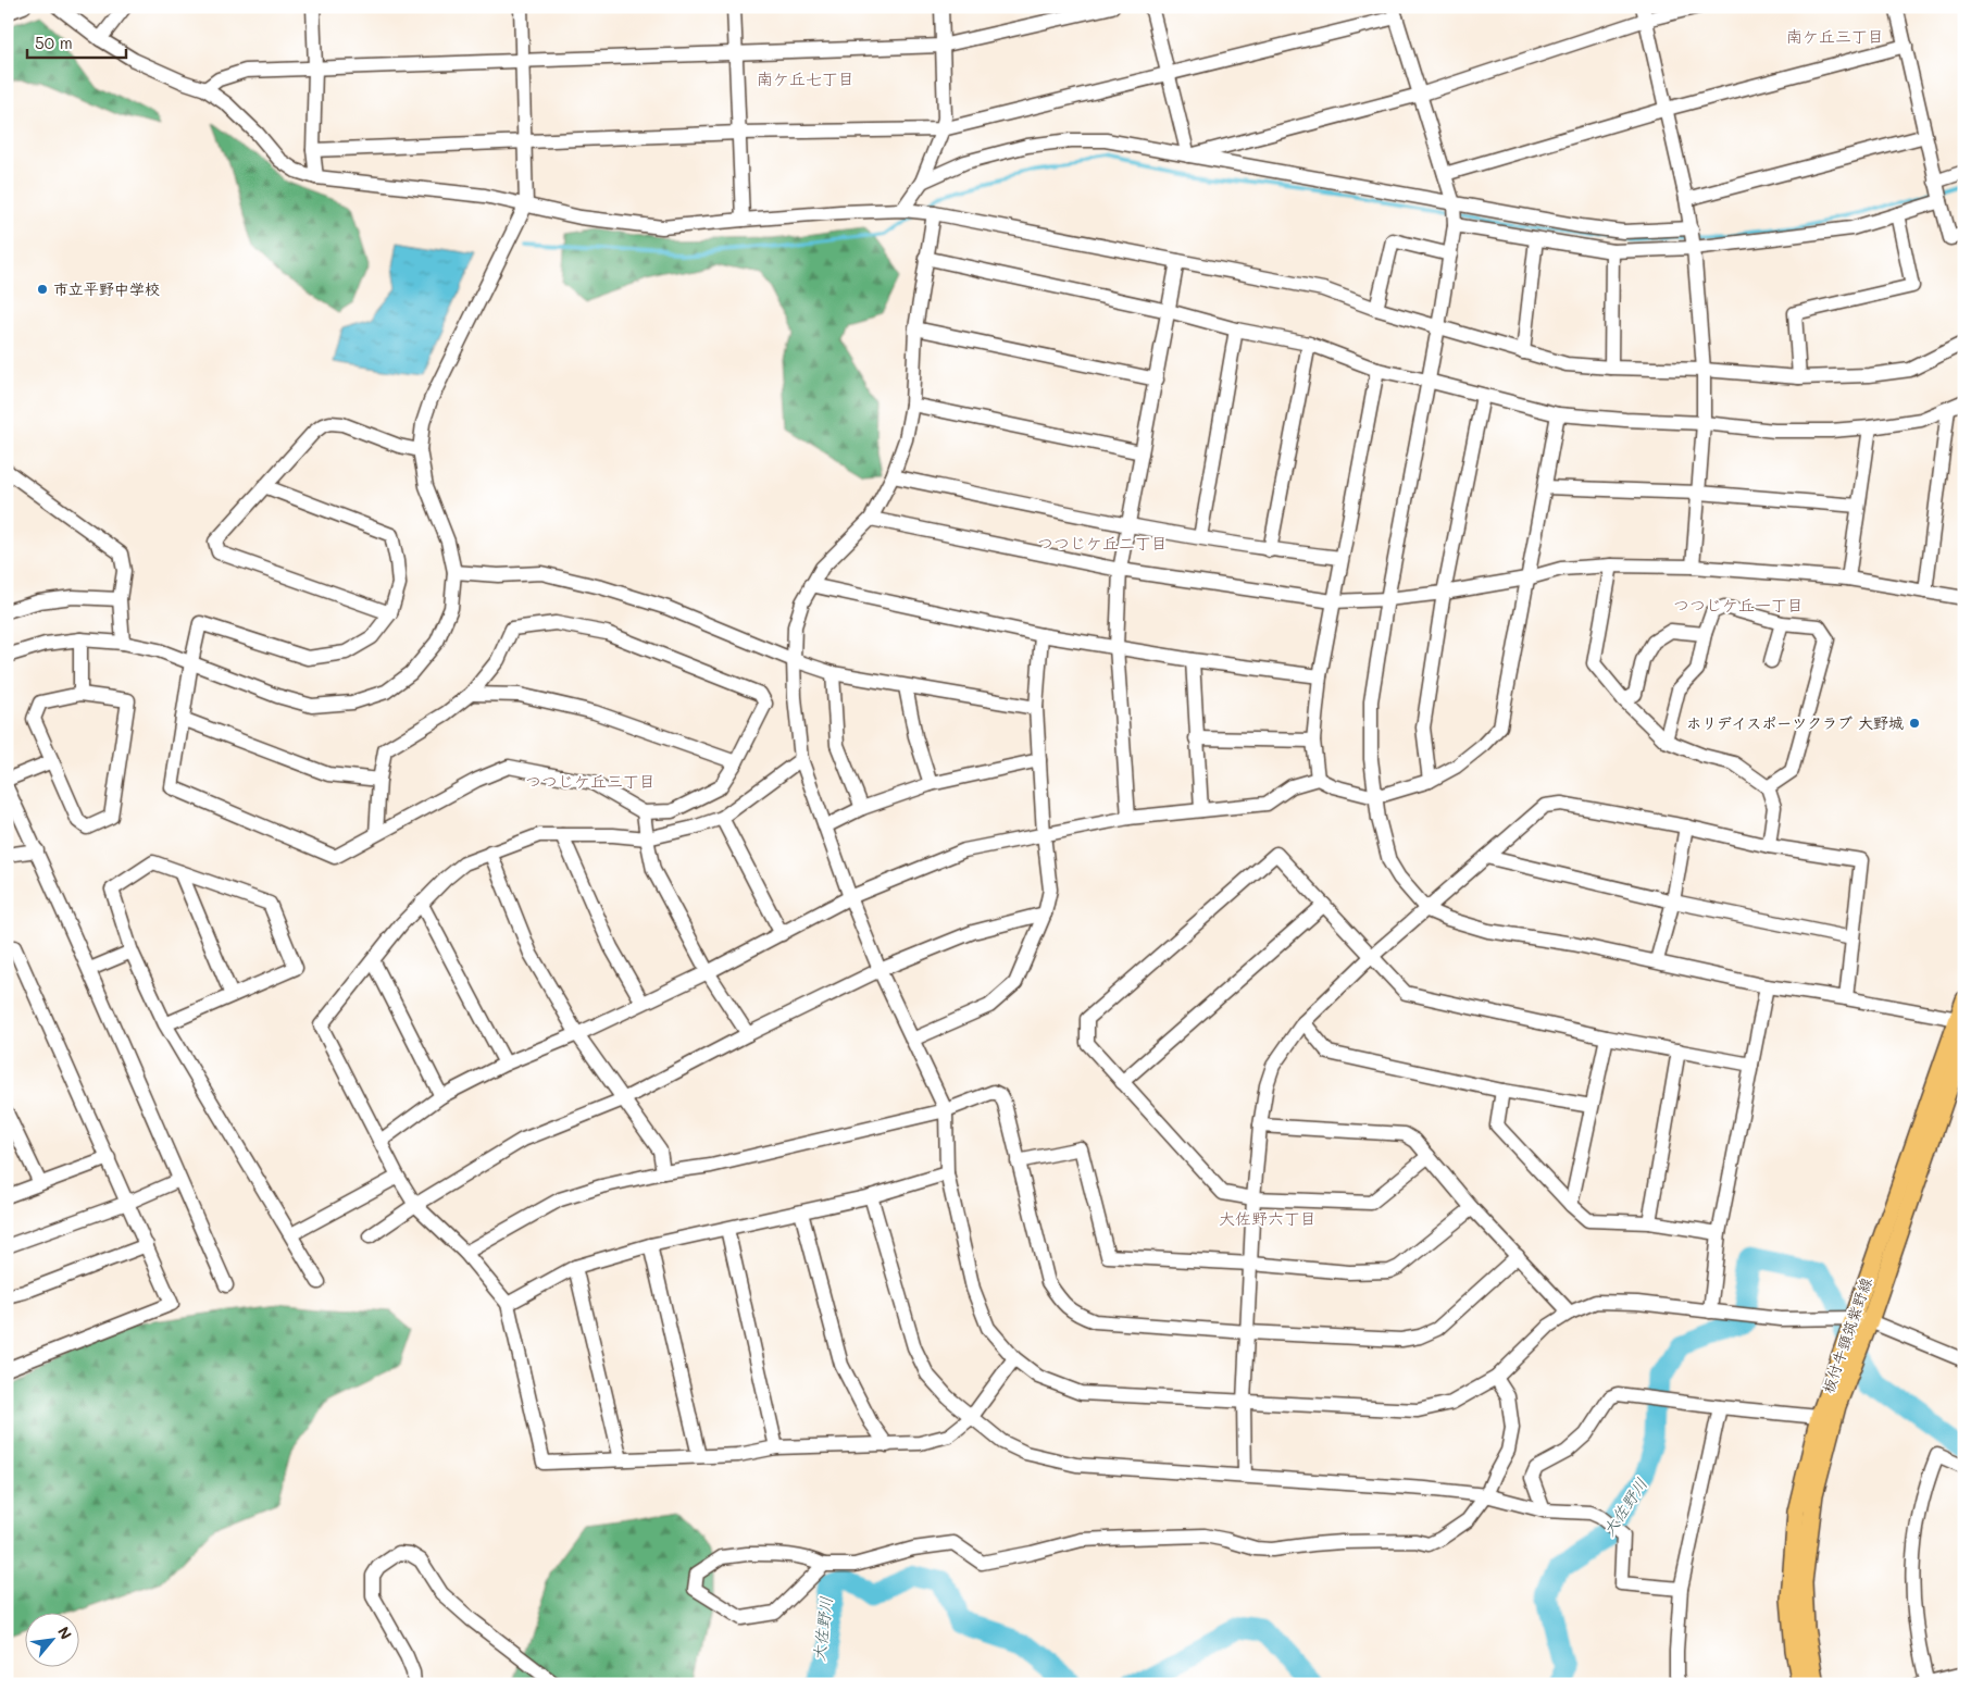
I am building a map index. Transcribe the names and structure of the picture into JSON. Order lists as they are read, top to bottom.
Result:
{
  "streets": {
    "main road": ["板付牛頸筑紫野線"]
  },
  "districts": [
    "南ケ丘三丁目",
    "南ケ丘七丁目",
    "つつじケ丘二丁目",
    "つつじケ丘一丁目",
    "つつじケ丘三丁目",
    "大佐野六丁目"
  ],
  "water": ["大佐野川"],
  "places": ["市立平野中学校", "ホリデイスポーツクラブ 大野城"],
  "scale_bar": "50 m",
  "north": "top right"
}
